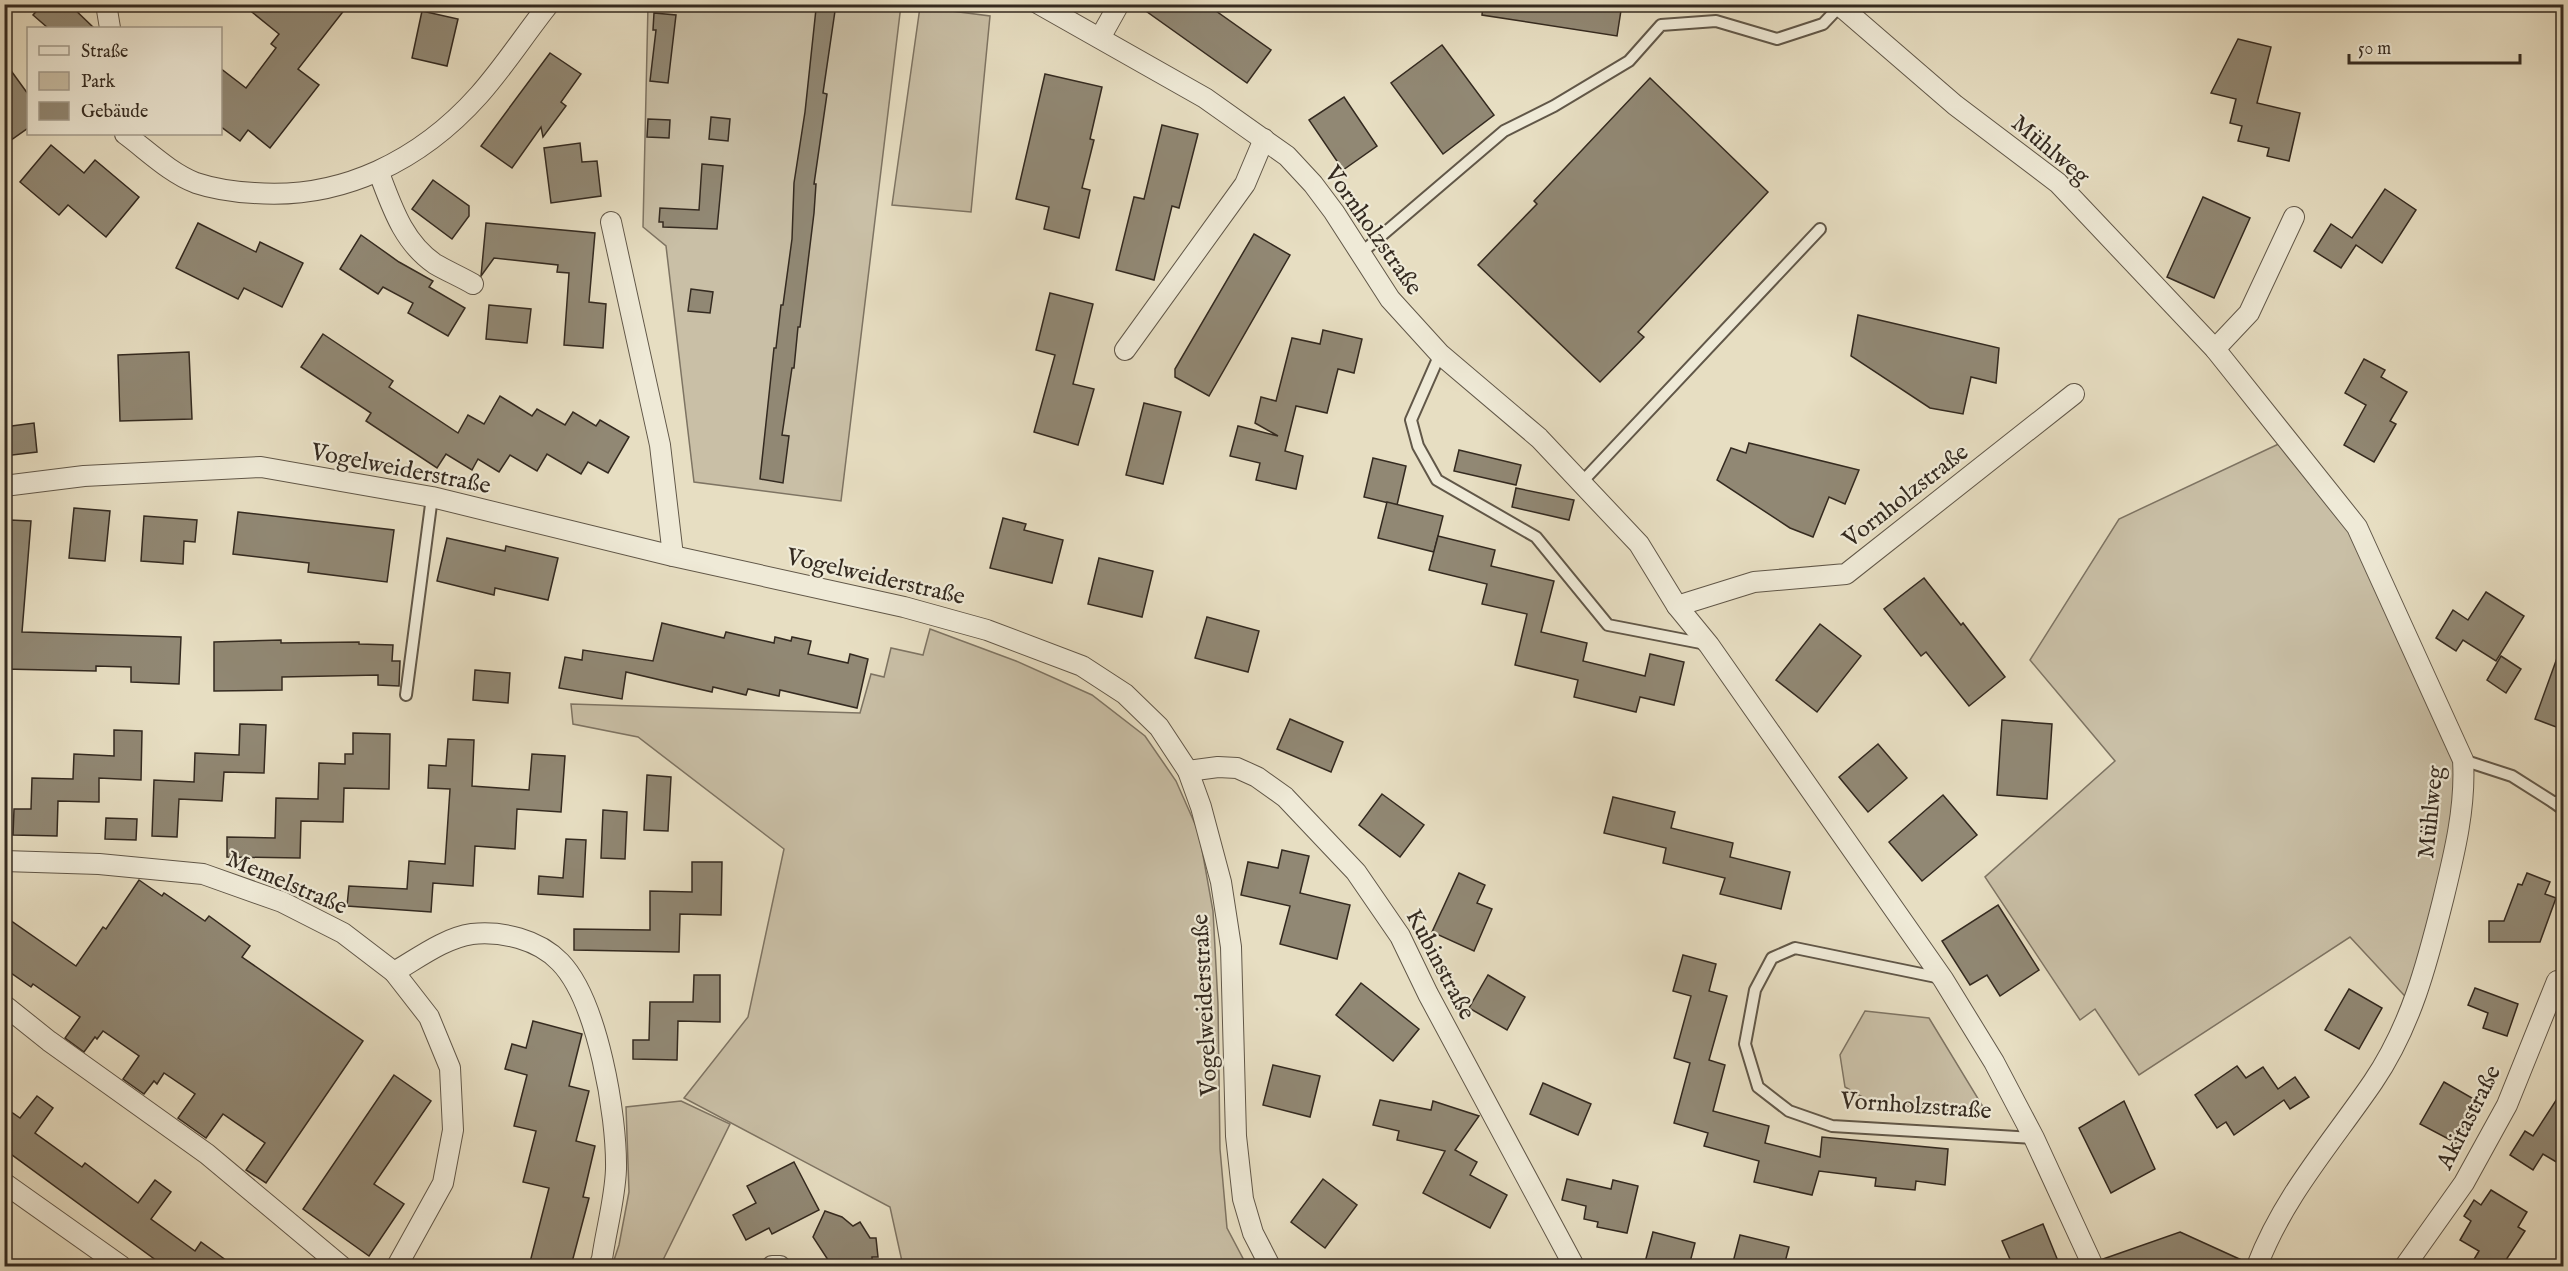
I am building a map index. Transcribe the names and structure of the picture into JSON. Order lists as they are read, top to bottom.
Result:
{
  "streets": {
    "street": [
      "Mühlweg",
      "Vornholzstraße",
      "Vogelweiderstraße",
      "Memelstraße",
      "Kubinstraße",
      "Akitastraße"
    ]
  },
  "crossings": [
    ["Vogelweiderstraße", "Kubinstraße"]
  ],
  "legend": ["Straße", "Park", "Gebäude"],
  "scale_bar": "50 m"
}
